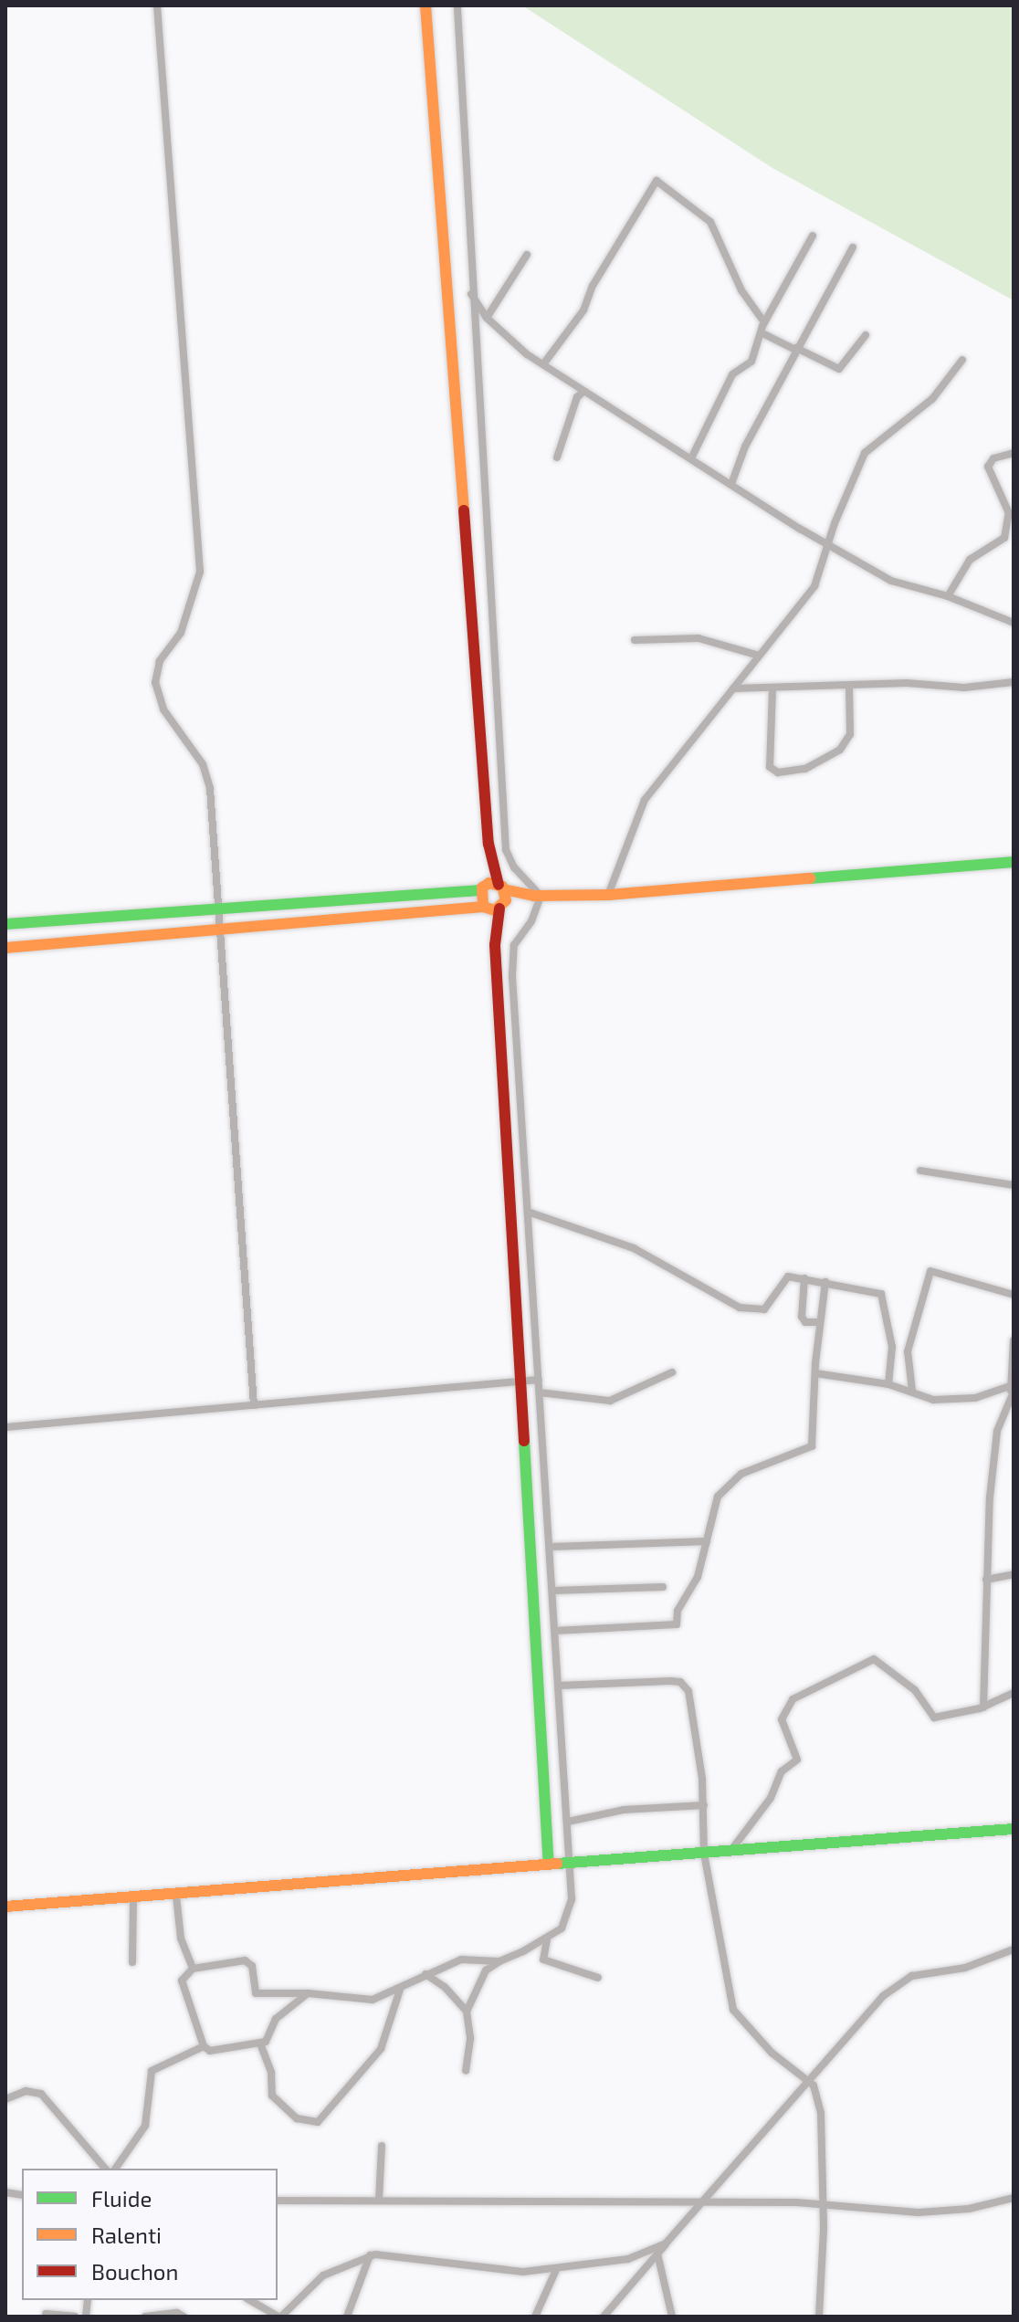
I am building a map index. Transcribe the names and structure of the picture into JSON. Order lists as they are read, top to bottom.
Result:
{
  "legend": ["Fluide", "Ralenti", "Bouchon"]
}
